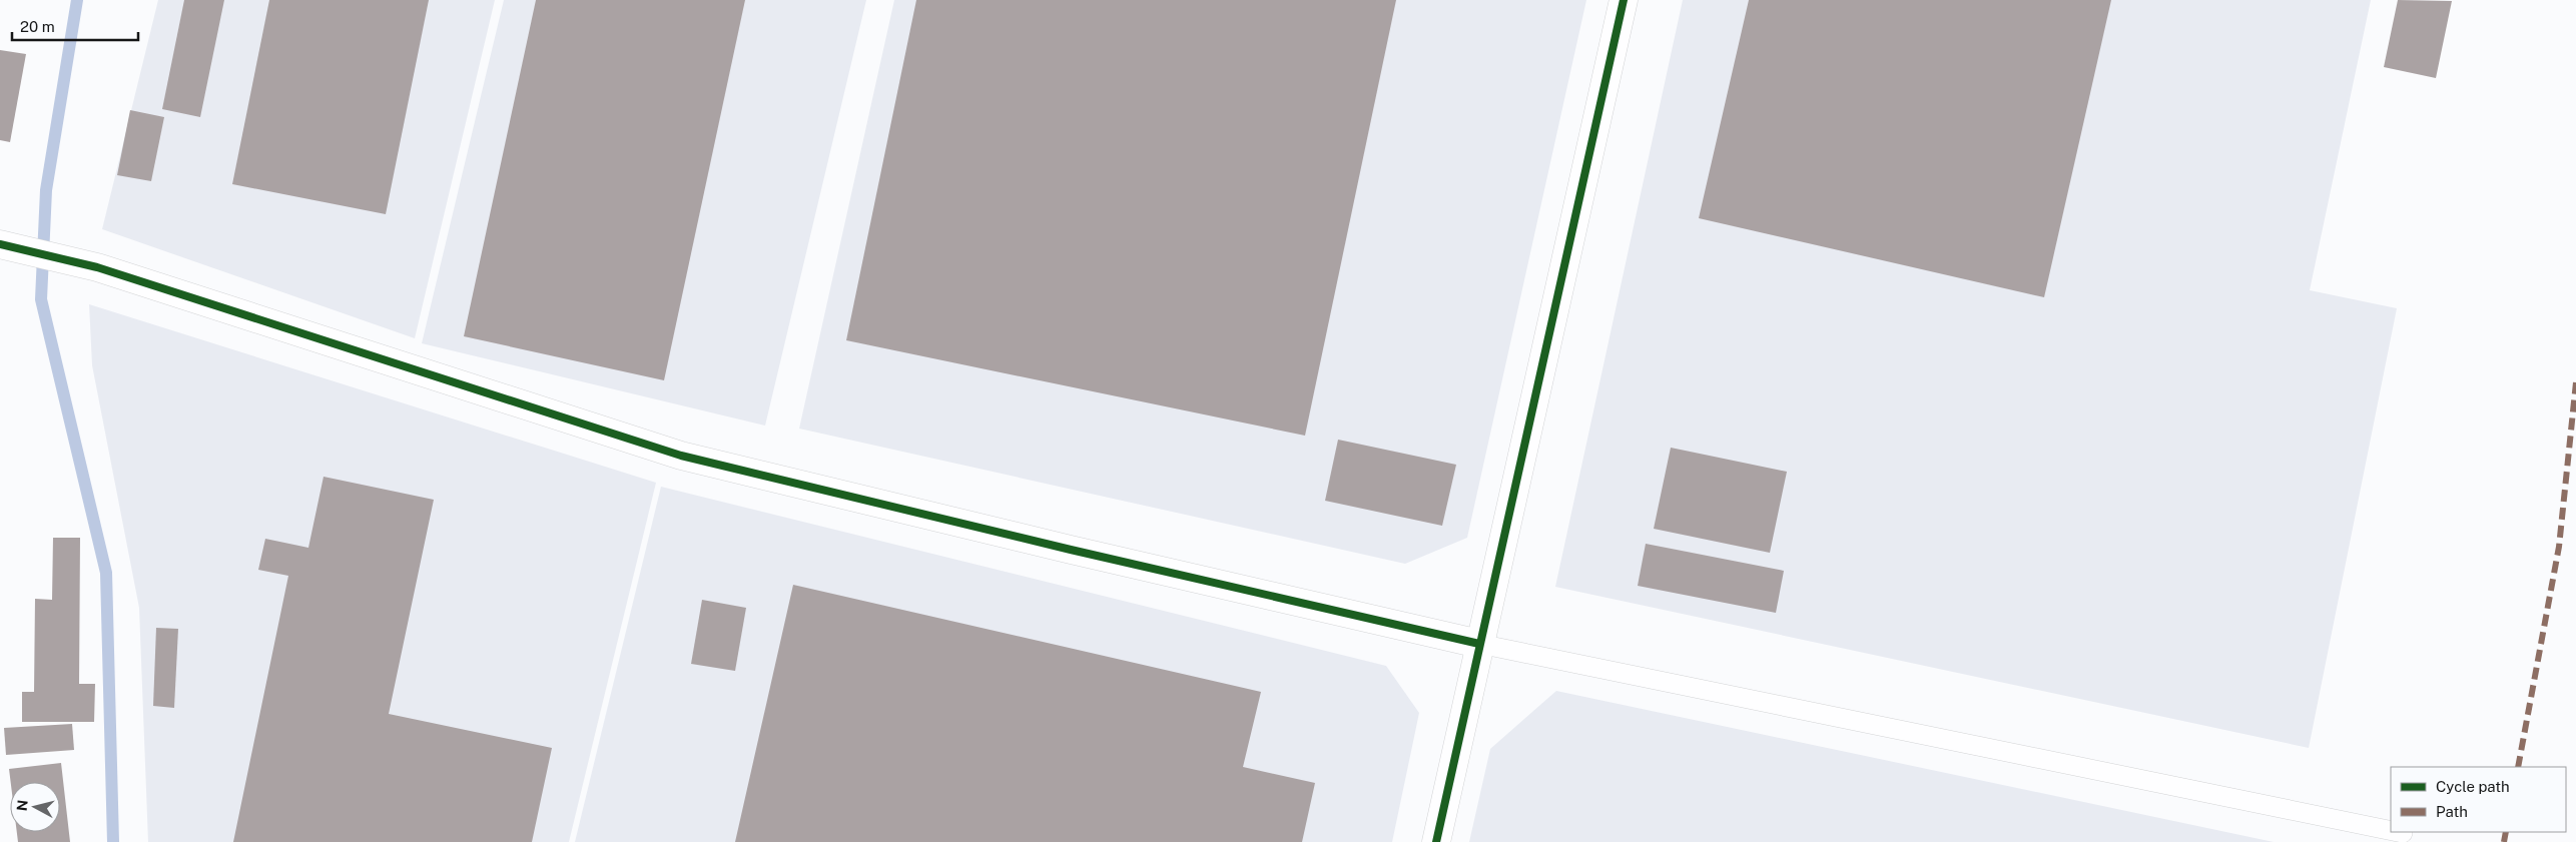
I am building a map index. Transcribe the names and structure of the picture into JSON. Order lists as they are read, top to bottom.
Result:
{
  "legend": ["Cycle path", "Path"],
  "scale_bar": "20 m",
  "north": "left"
}
